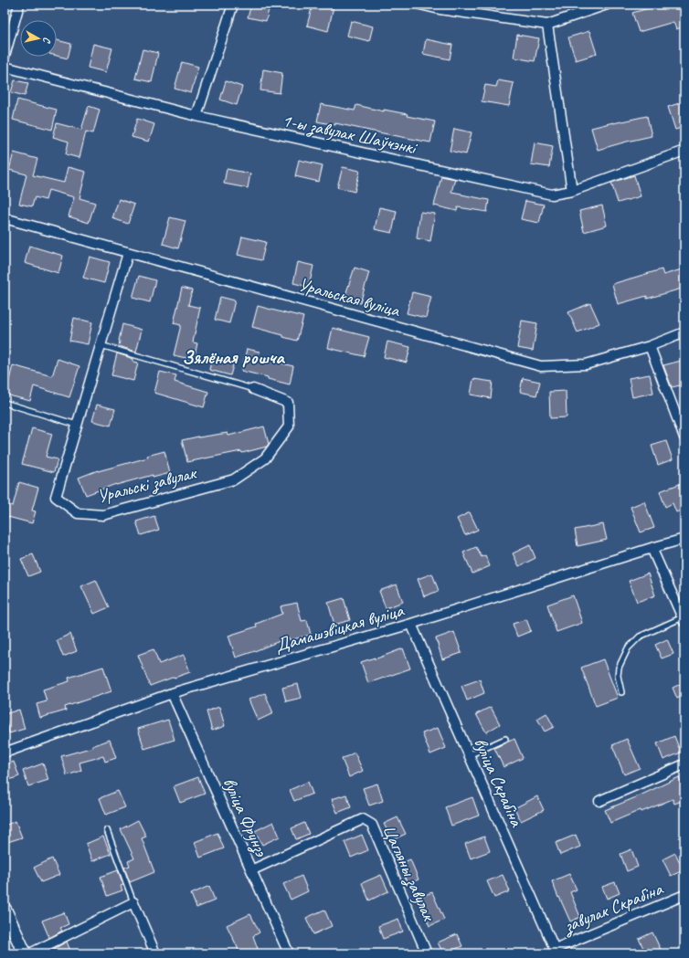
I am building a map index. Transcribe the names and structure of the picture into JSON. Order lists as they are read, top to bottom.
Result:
{
  "streets": {
    "street": [
      "1-ы завулак Шаўчэнкі",
      "Уральская вуліца",
      "Уральскі завулак",
      "Дамашэвіцкая вуліца",
      "вуліца Скрабіна",
      "вуліца Фрунзэ",
      "Цагляны завулак",
      "завулак Скрабіна"
    ]
  },
  "crossings": [
    ["Уральская вуліца", "Уральскі завулак"],
    ["Дамашэвіцкая вуліца", "вуліца Скрабіна"],
    ["Дамашэвіцкая вуліца", "вуліца Фрунзэ"],
    ["вуліца Скрабіна", "завулак Скрабіна"],
    ["вуліца Фрунзэ", "Цагляны завулак"]
  ],
  "districts": ["Зялёная рошча"],
  "north": "right"
}
